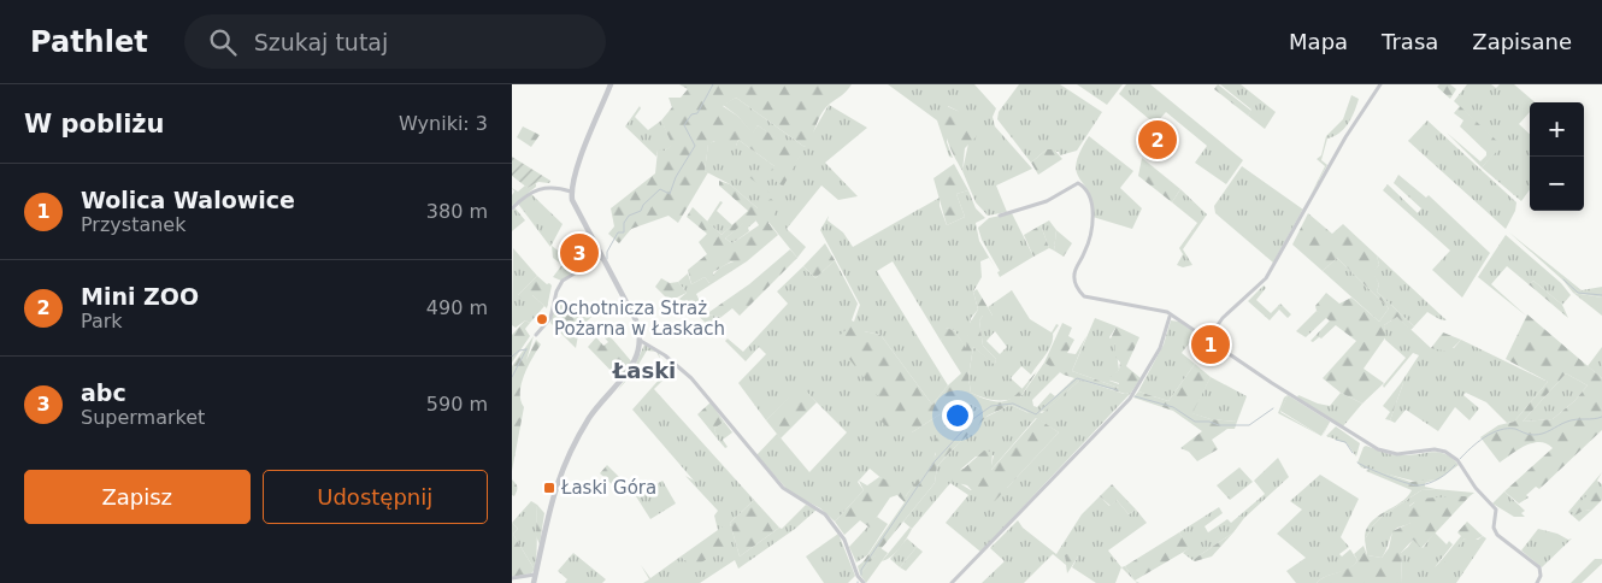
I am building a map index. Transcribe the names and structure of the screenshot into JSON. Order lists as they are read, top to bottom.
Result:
{
  "districts": ["Łaski"],
  "places": {
    "other": ["Ochotnicza Straż Pożarna w Łaskach"],
    "transit": ["Łaski Góra"]
  },
  "page": {
    "header": "Pathlet",
    "search": "Szukaj tutaj",
    "nav": ["Mapa", "Trasa", "Zapisane"],
    "heading": ["W pobliżu", "Wyniki: 3"],
    "map_buttons": ["+", "−"],
    "pins": ["2", "3", "1"],
    "list": [
      {
        "mark": "1",
        "name": "Wolica Walowice",
        "note": "Przystanek",
        "value": "380 m"
      },
      {
        "mark": "2",
        "name": "Mini ZOO",
        "note": "Park",
        "value": "490 m"
      },
      {
        "mark": "3",
        "name": "abc",
        "note": "Supermarket",
        "value": "590 m"
      }
    ],
    "buttons": ["Zapisz", "Udostępnij"]
  }
}
